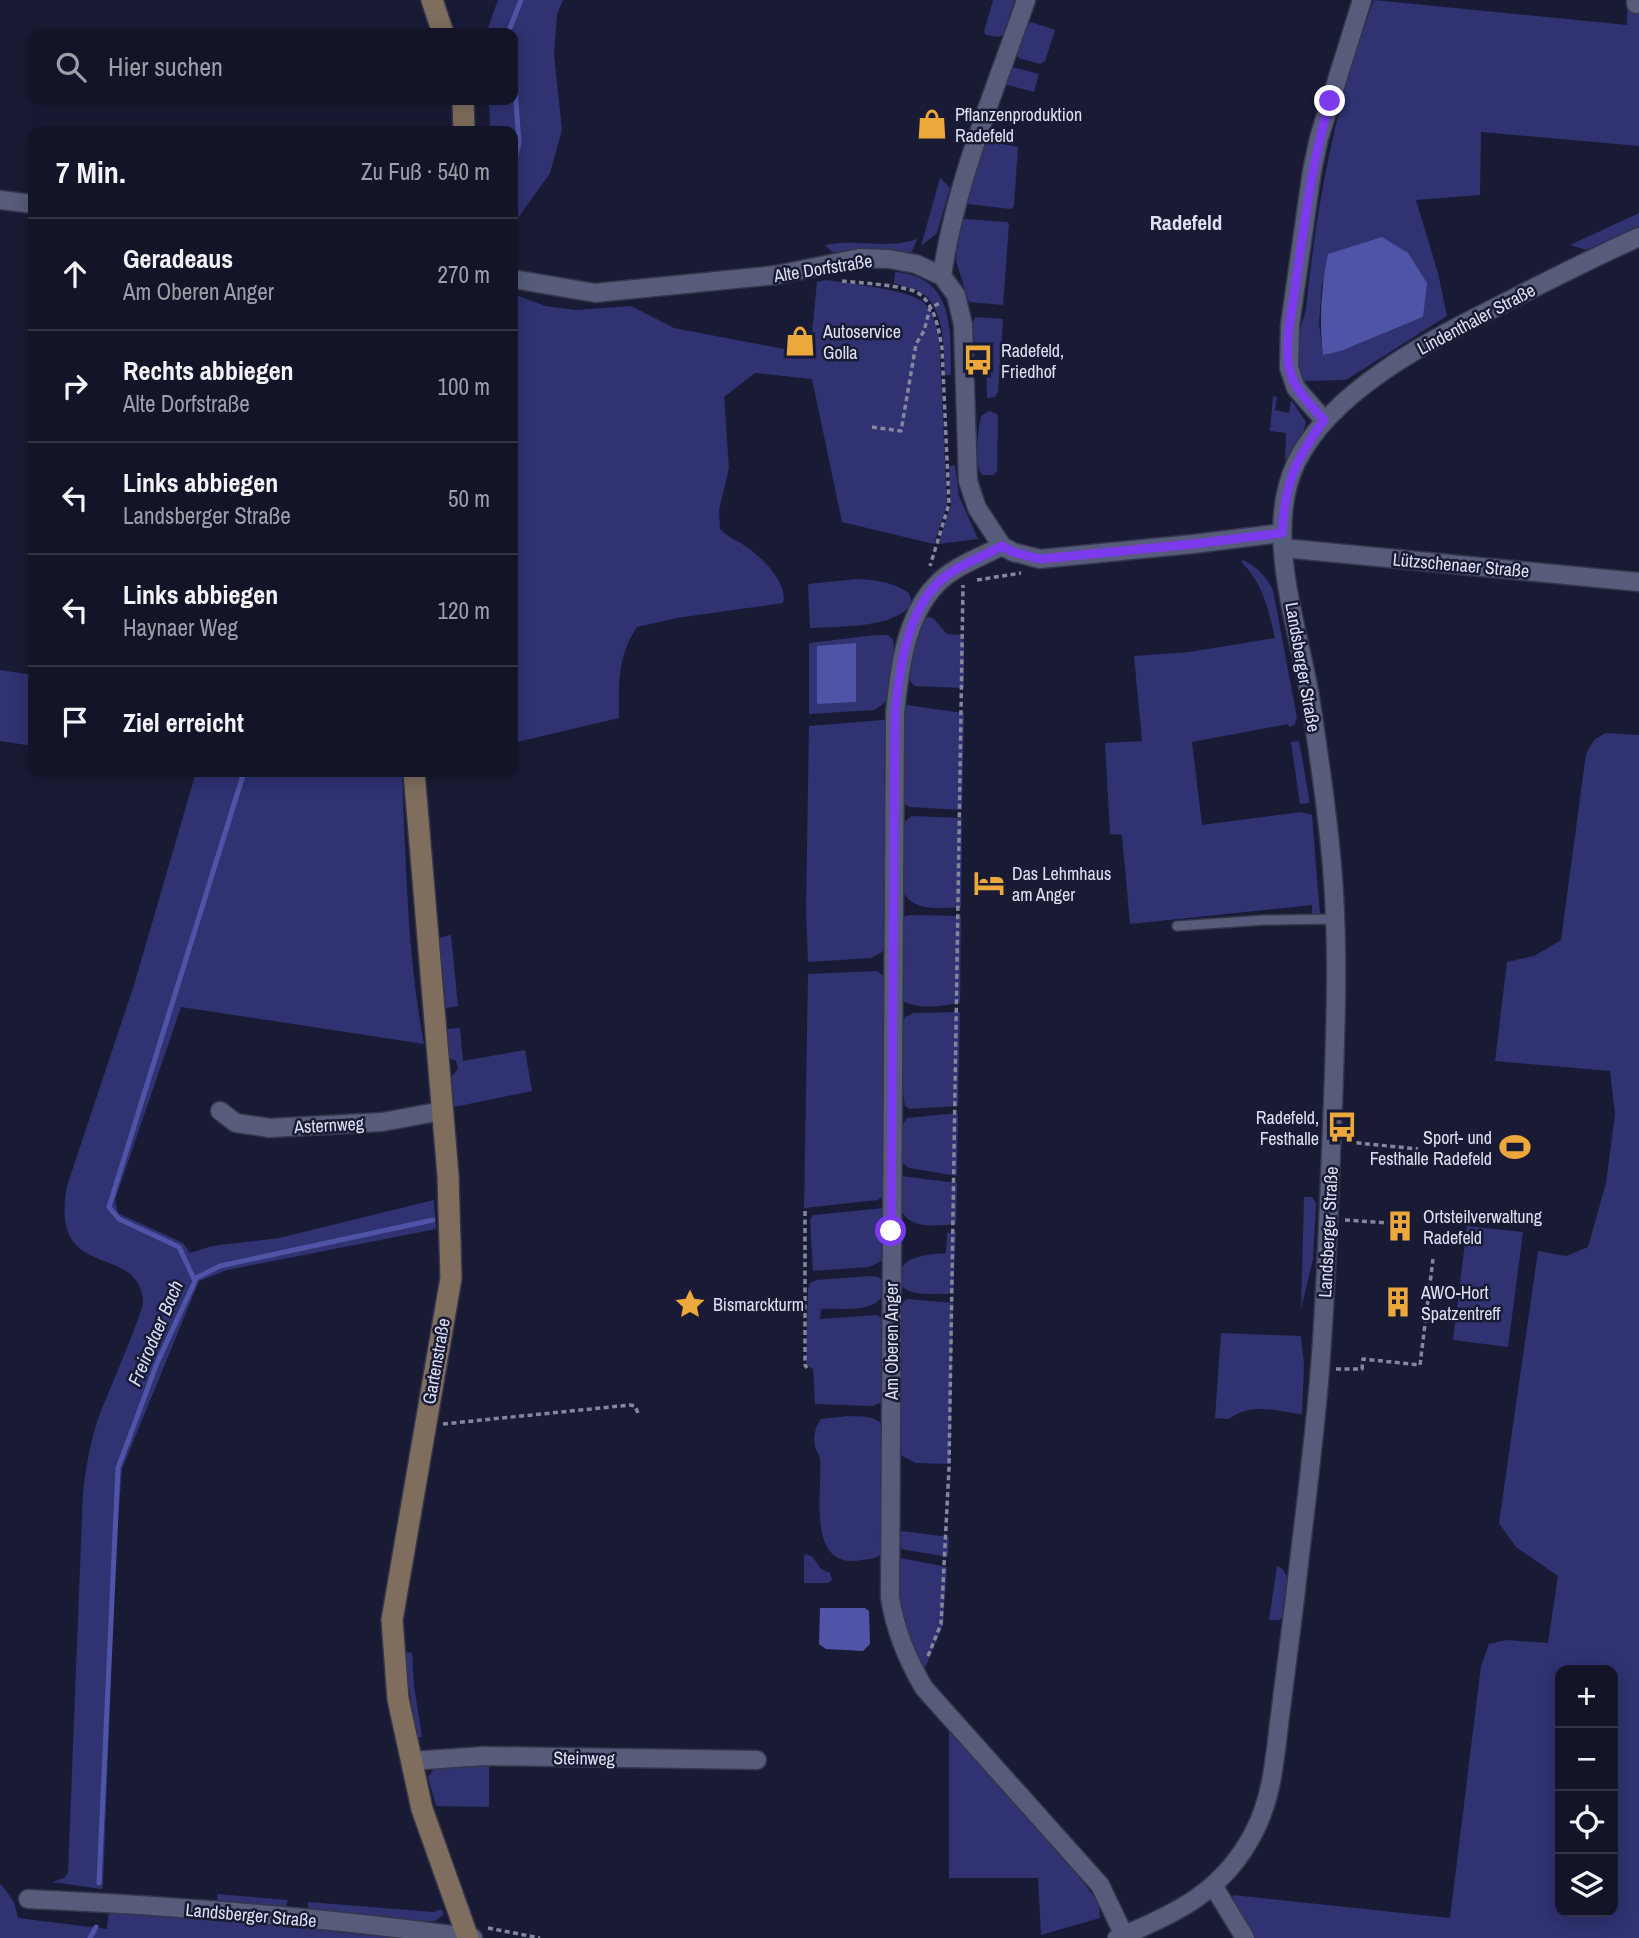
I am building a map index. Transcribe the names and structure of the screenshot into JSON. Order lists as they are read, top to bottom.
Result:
{
  "streets": {
    "main road": ["Gartenstraße"],
    "street": [
      "Alte Dorfstraße",
      "Lindenthaler Straße",
      "Lützschenaer Straße",
      "Landsberger Straße",
      "Asternweg",
      "Am Oberen Anger",
      "Steinweg"
    ]
  },
  "crossings": [
    ["Lindenthaler Straße", "Landsberger Straße"],
    ["Lützschenaer Straße", "Landsberger Straße"],
    ["Landsberger Straße", "Am Oberen Anger"],
    ["Landsberger Straße", "Gartenstraße"],
    ["Asternweg", "Gartenstraße"],
    ["Gartenstraße", "Steinweg"]
  ],
  "districts": ["Radefeld"],
  "water": ["Freirodaer Bach"],
  "places": {
    "shop": ["Pflanzenproduktion Radefeld", "Autoservice Golla"],
    "bus stop": ["Radefeld, Friedhof", "Radefeld, Festhalle"],
    "hotel": ["Das Lehmhaus am Anger"],
    "sports": ["Sport- und Festhalle Radefeld"],
    "building": ["Ortsteilverwaltung Radefeld", "AWO-Hort Spatzentreff"],
    "place": ["Bismarckturm"]
  },
  "page": {
    "search": "Hier suchen",
    "heading": ["7 Min.", "Zu Fuß · 540 m"],
    "list": [
      ["Geradeaus", "Am Oberen Anger", "270 m"],
      ["Rechts abbiegen", "Alte Dorfstraße", "100 m"],
      ["Links abbiegen", "Landsberger Straße", "50 m"],
      ["Links abbiegen", "Haynaer Weg", "120 m"],
      "Ziel erreicht"
    ],
    "map_buttons": ["+", "−"]
  }
}
